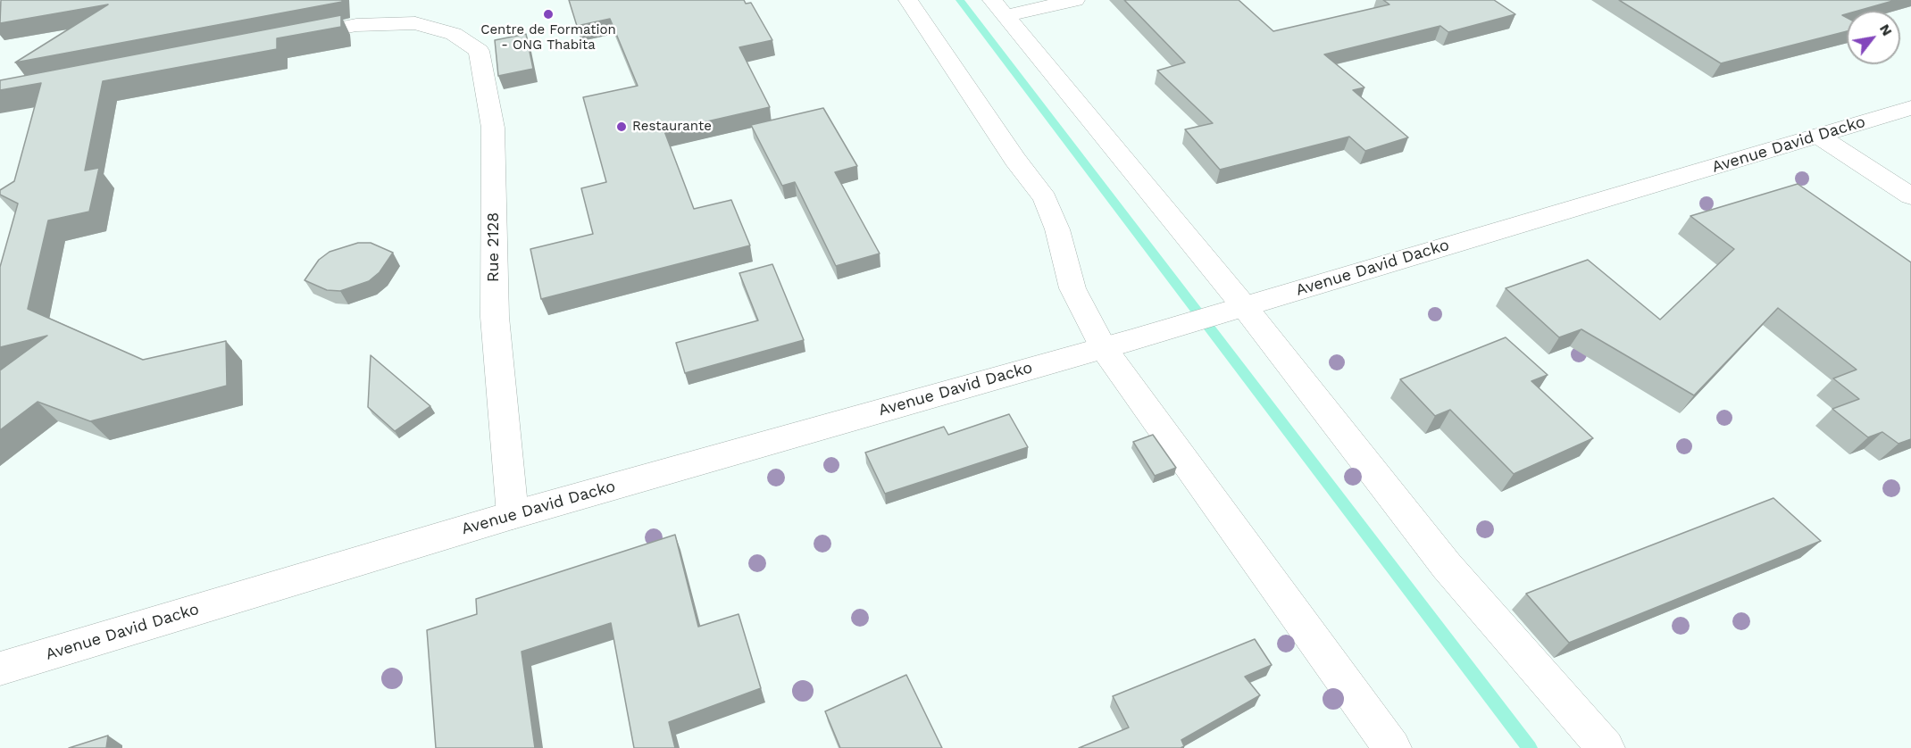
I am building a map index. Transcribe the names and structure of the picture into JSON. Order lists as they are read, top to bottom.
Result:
{
  "streets": {
    "street": ["Avenue David Dacko", "Rue 2128"]
  },
  "crossings": [
    ["Avenue David Dacko", "Rue 2128"]
  ],
  "places": ["Centre de Formation - ONG Thabita", "Restaurante"],
  "north": "top right"
}
